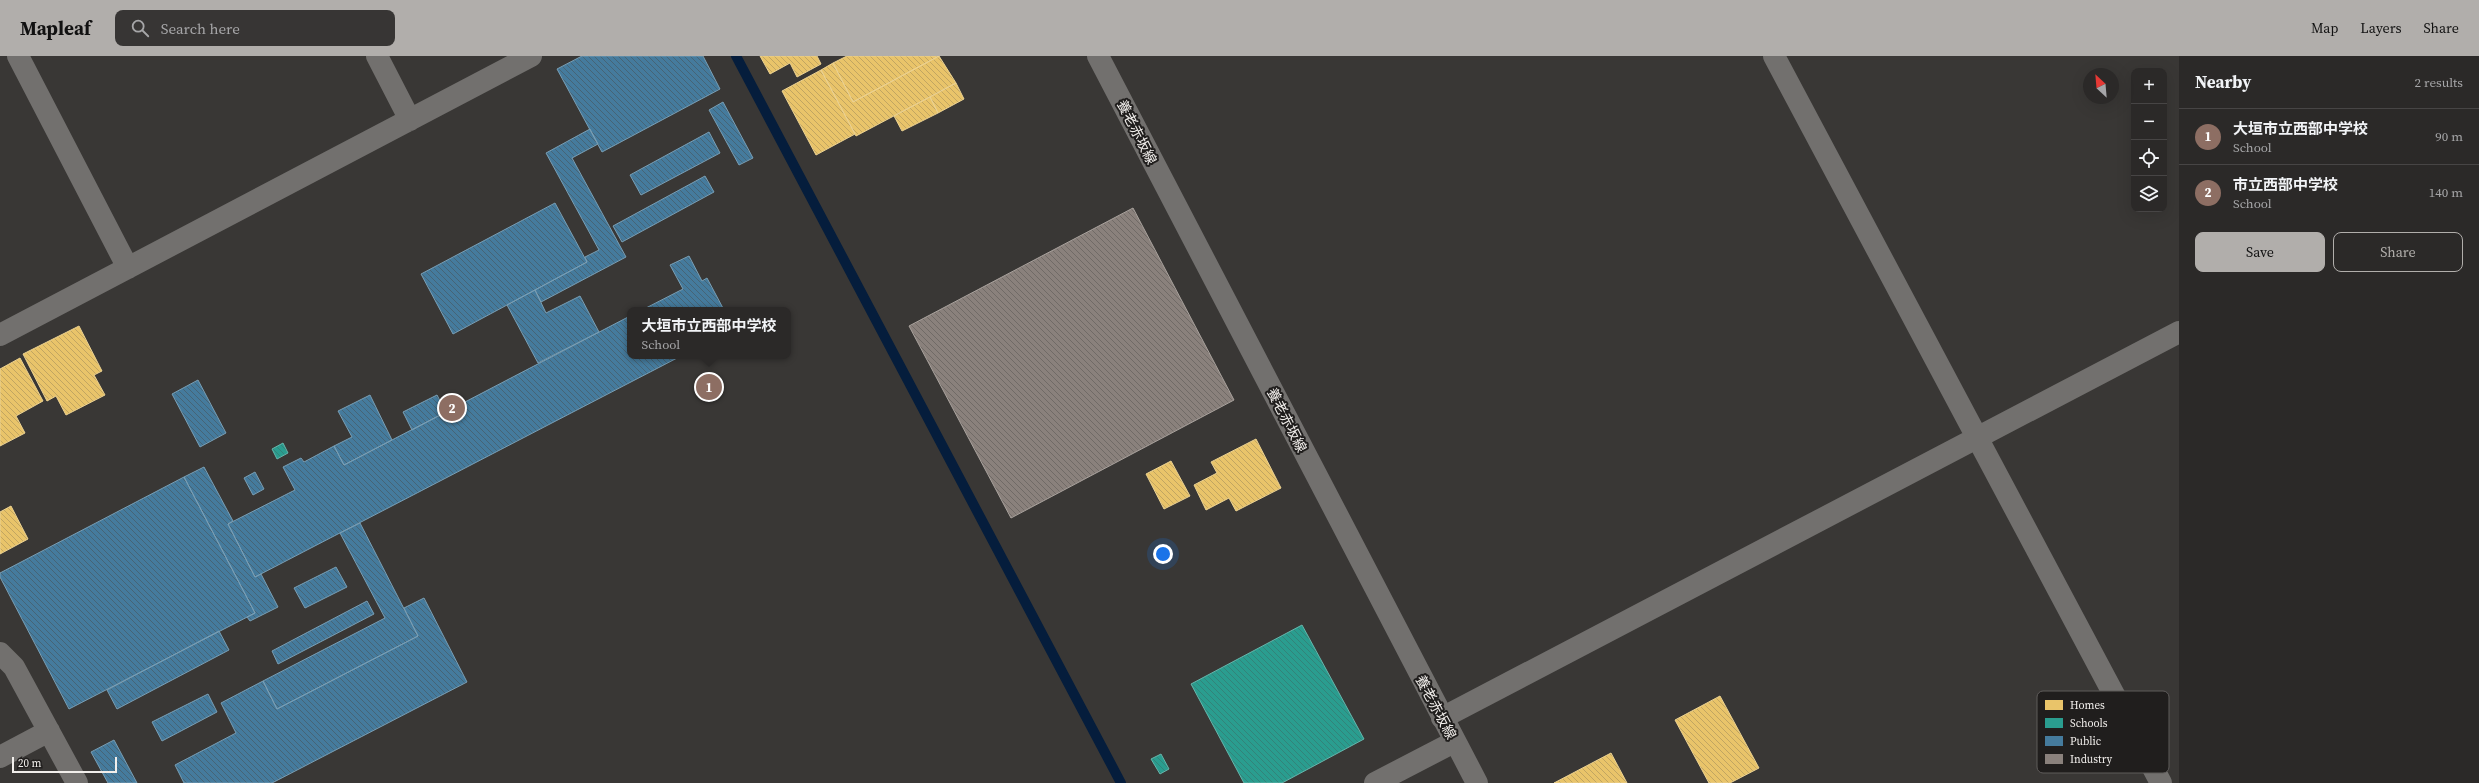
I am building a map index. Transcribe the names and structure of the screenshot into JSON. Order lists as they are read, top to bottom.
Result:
{
  "streets": {
    "street": ["養老赤坂線"]
  },
  "legend": [
    "Homes",
    "Schools",
    "Public",
    "Industry"
  ],
  "scale_bar": "20 m",
  "north": "top left",
  "page": {
    "header": "Mapleaf",
    "search": "Search here",
    "nav": ["Map", "Layers", "Share"],
    "heading": ["Nearby", "2 results"],
    "map_buttons": ["+", "−"],
    "list": [
      {
        "mark": "1",
        "name": "大垣市立西部中学校",
        "note": "School",
        "value": "90 m"
      },
      {
        "mark": "2",
        "name": "市立西部中学校",
        "note": "School",
        "value": "140 m"
      }
    ],
    "buttons": ["Save", "Share"],
    "popup": ["大垣市立西部中学校", "School"],
    "pins": ["1", "2"],
    "scale": "20 m"
  }
}
